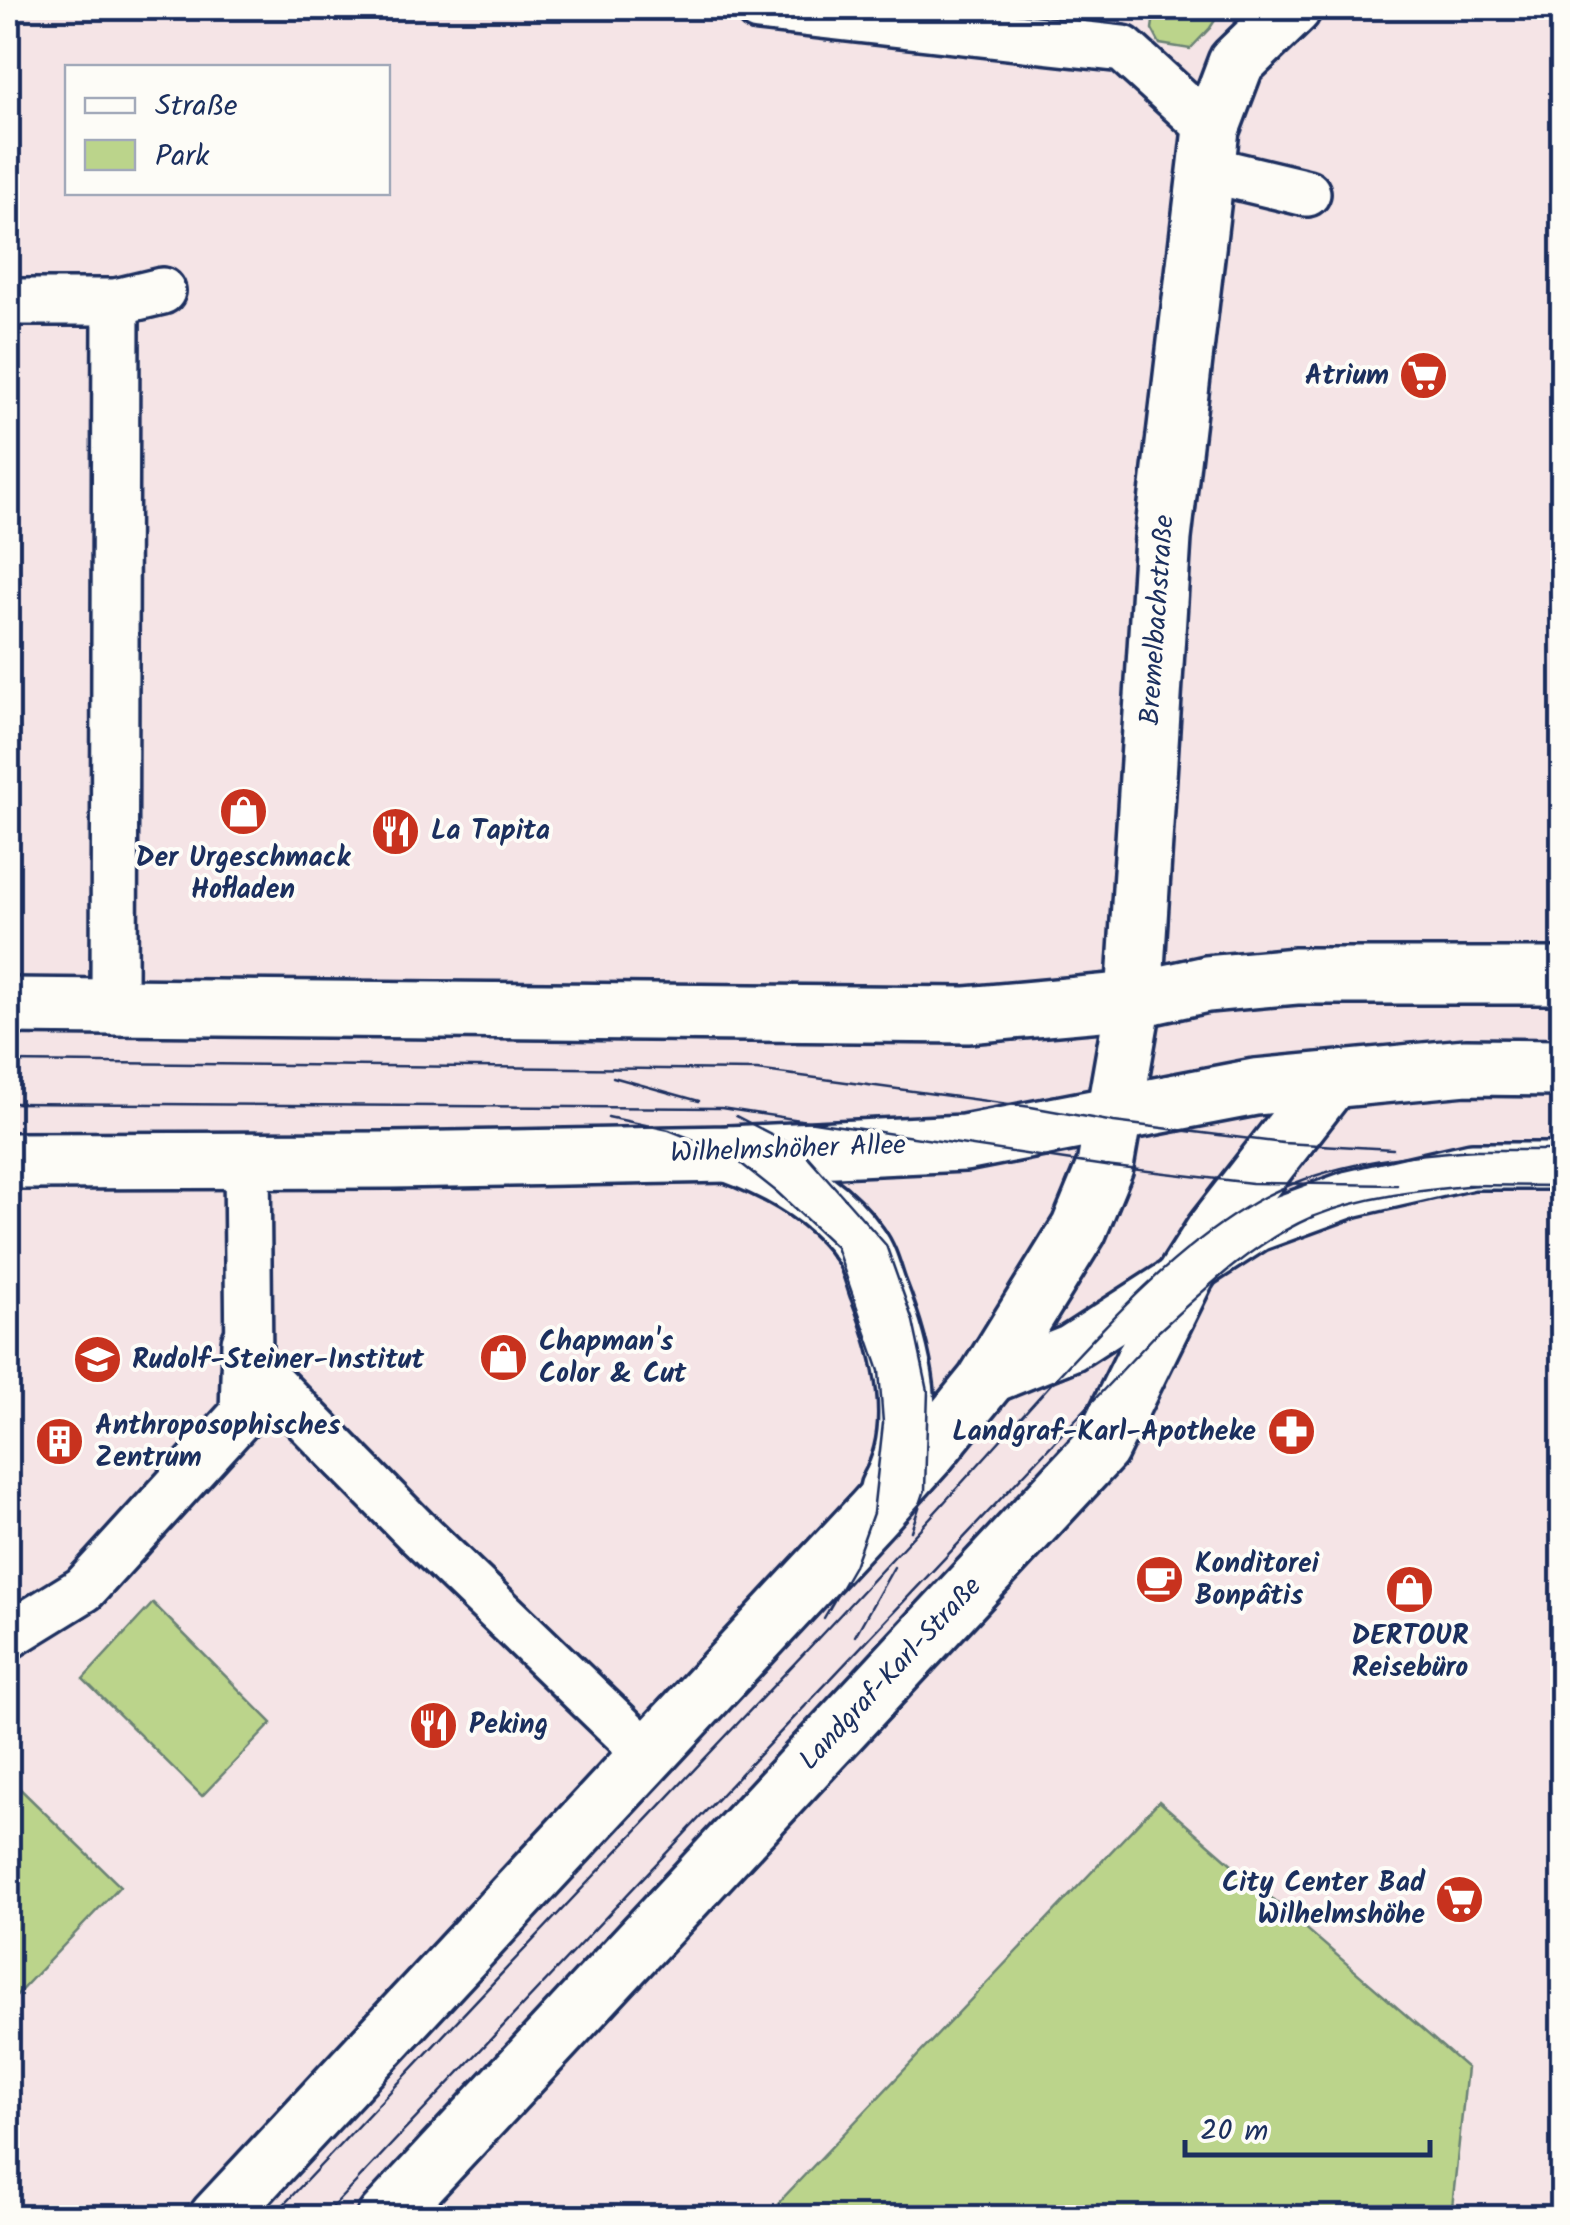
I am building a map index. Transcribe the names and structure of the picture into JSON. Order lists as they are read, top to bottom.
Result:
{
  "streets": {
    "main road": ["Bremelbachstraße", "Wilhelmshöher Allee", "Landgraf-Karl-Straße"]
  },
  "crossings": [
    ["Bremelbachstraße", "Wilhelmshöher Allee"],
    ["Wilhelmshöher Allee", "Landgraf-Karl-Straße"]
  ],
  "places": {
    "supermarket": ["Atrium", "City Center Bad Wilhelmshöhe"],
    "shop": ["Der Urgeschmack Hofladen", "Chapman's Color & Cut", "DERTOUR Reisebüro"],
    "restaurant": ["La Tapita", "Peking"],
    "school or university": ["Rudolf-Steiner-Institut"],
    "pharmacy": ["Landgraf-Karl-Apotheke"],
    "building": ["Anthroposophisches Zentrum"],
    "cafe": ["Konditorei Bonpâtis"]
  },
  "legend": ["Straße", "Park"],
  "scale_bar": "20 m"
}
